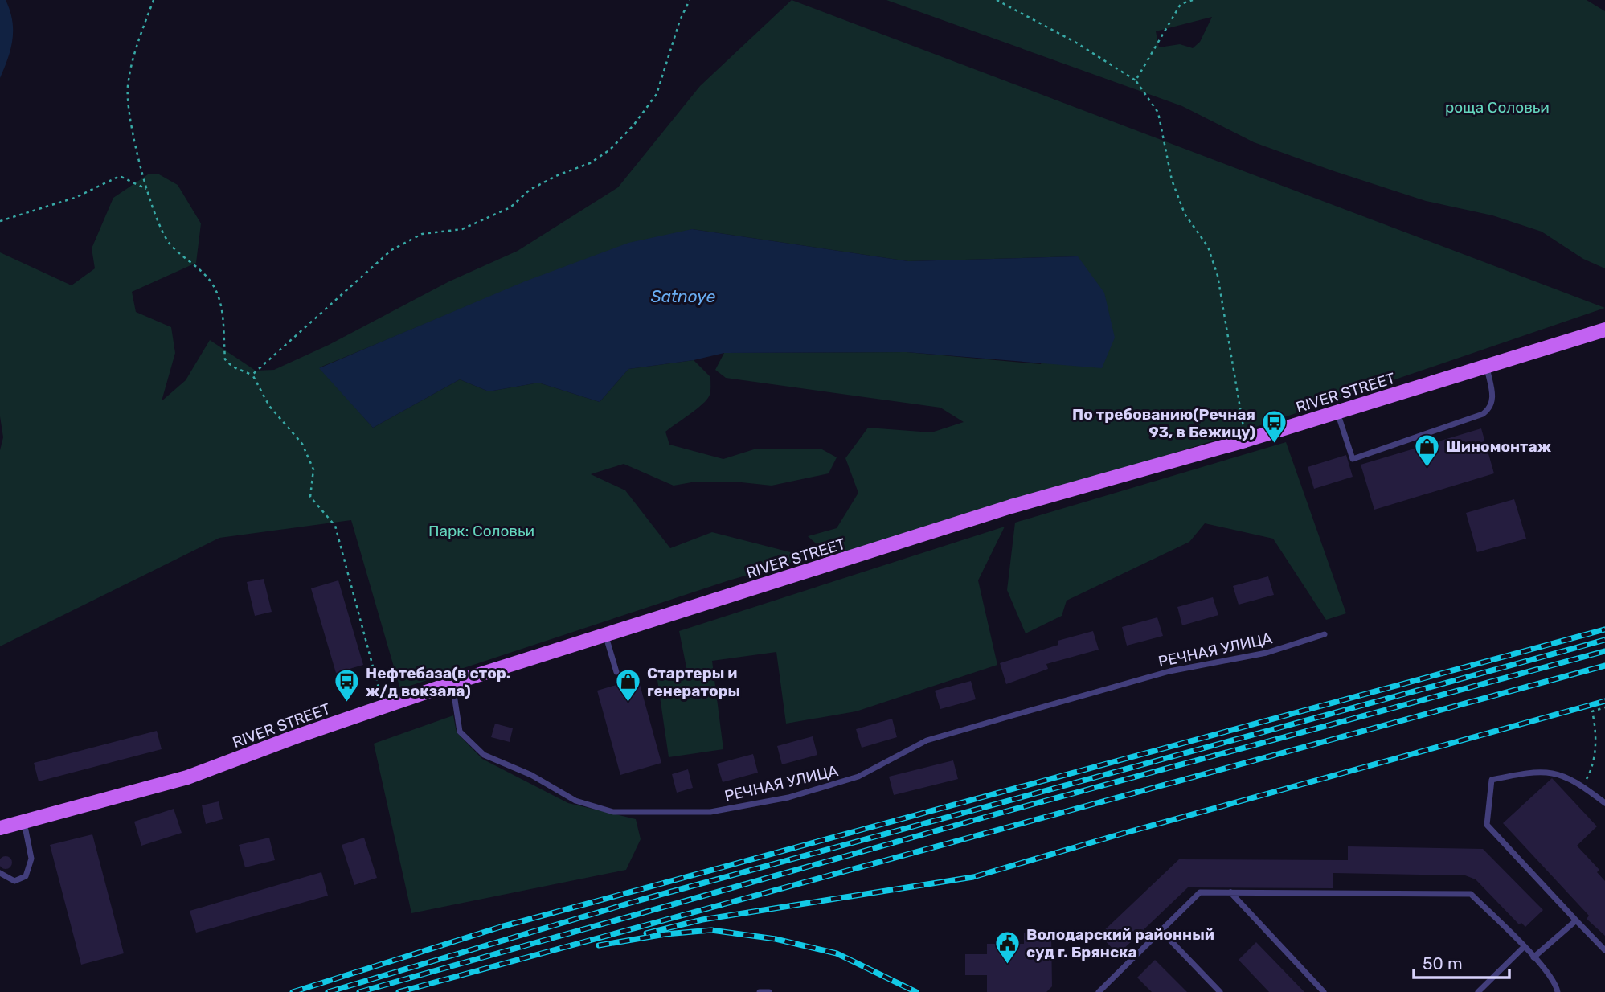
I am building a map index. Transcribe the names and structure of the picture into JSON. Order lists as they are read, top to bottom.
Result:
{
  "streets": {
    "main road": ["RIVER STREET"],
    "lane": ["РЕЧНАЯ УЛИЦА"]
  },
  "crossings": [
    ["RIVER STREET", "РЕЧНАЯ УЛИЦА"]
  ],
  "water": ["Satnoye"],
  "parks": ["роща Соловьи", "Парк: Соловьи"],
  "places": {
    "bus stop": ["По требованию(Речная 93, в Бежицу)", "Нефтебаза(в стор. ж/д вокзала)"],
    "shop": ["Шиномонтаж", "Стартеры и генераторы"],
    "public building": ["Володарский районный суд г. Брянска"]
  },
  "scale_bar": "50 m"
}
